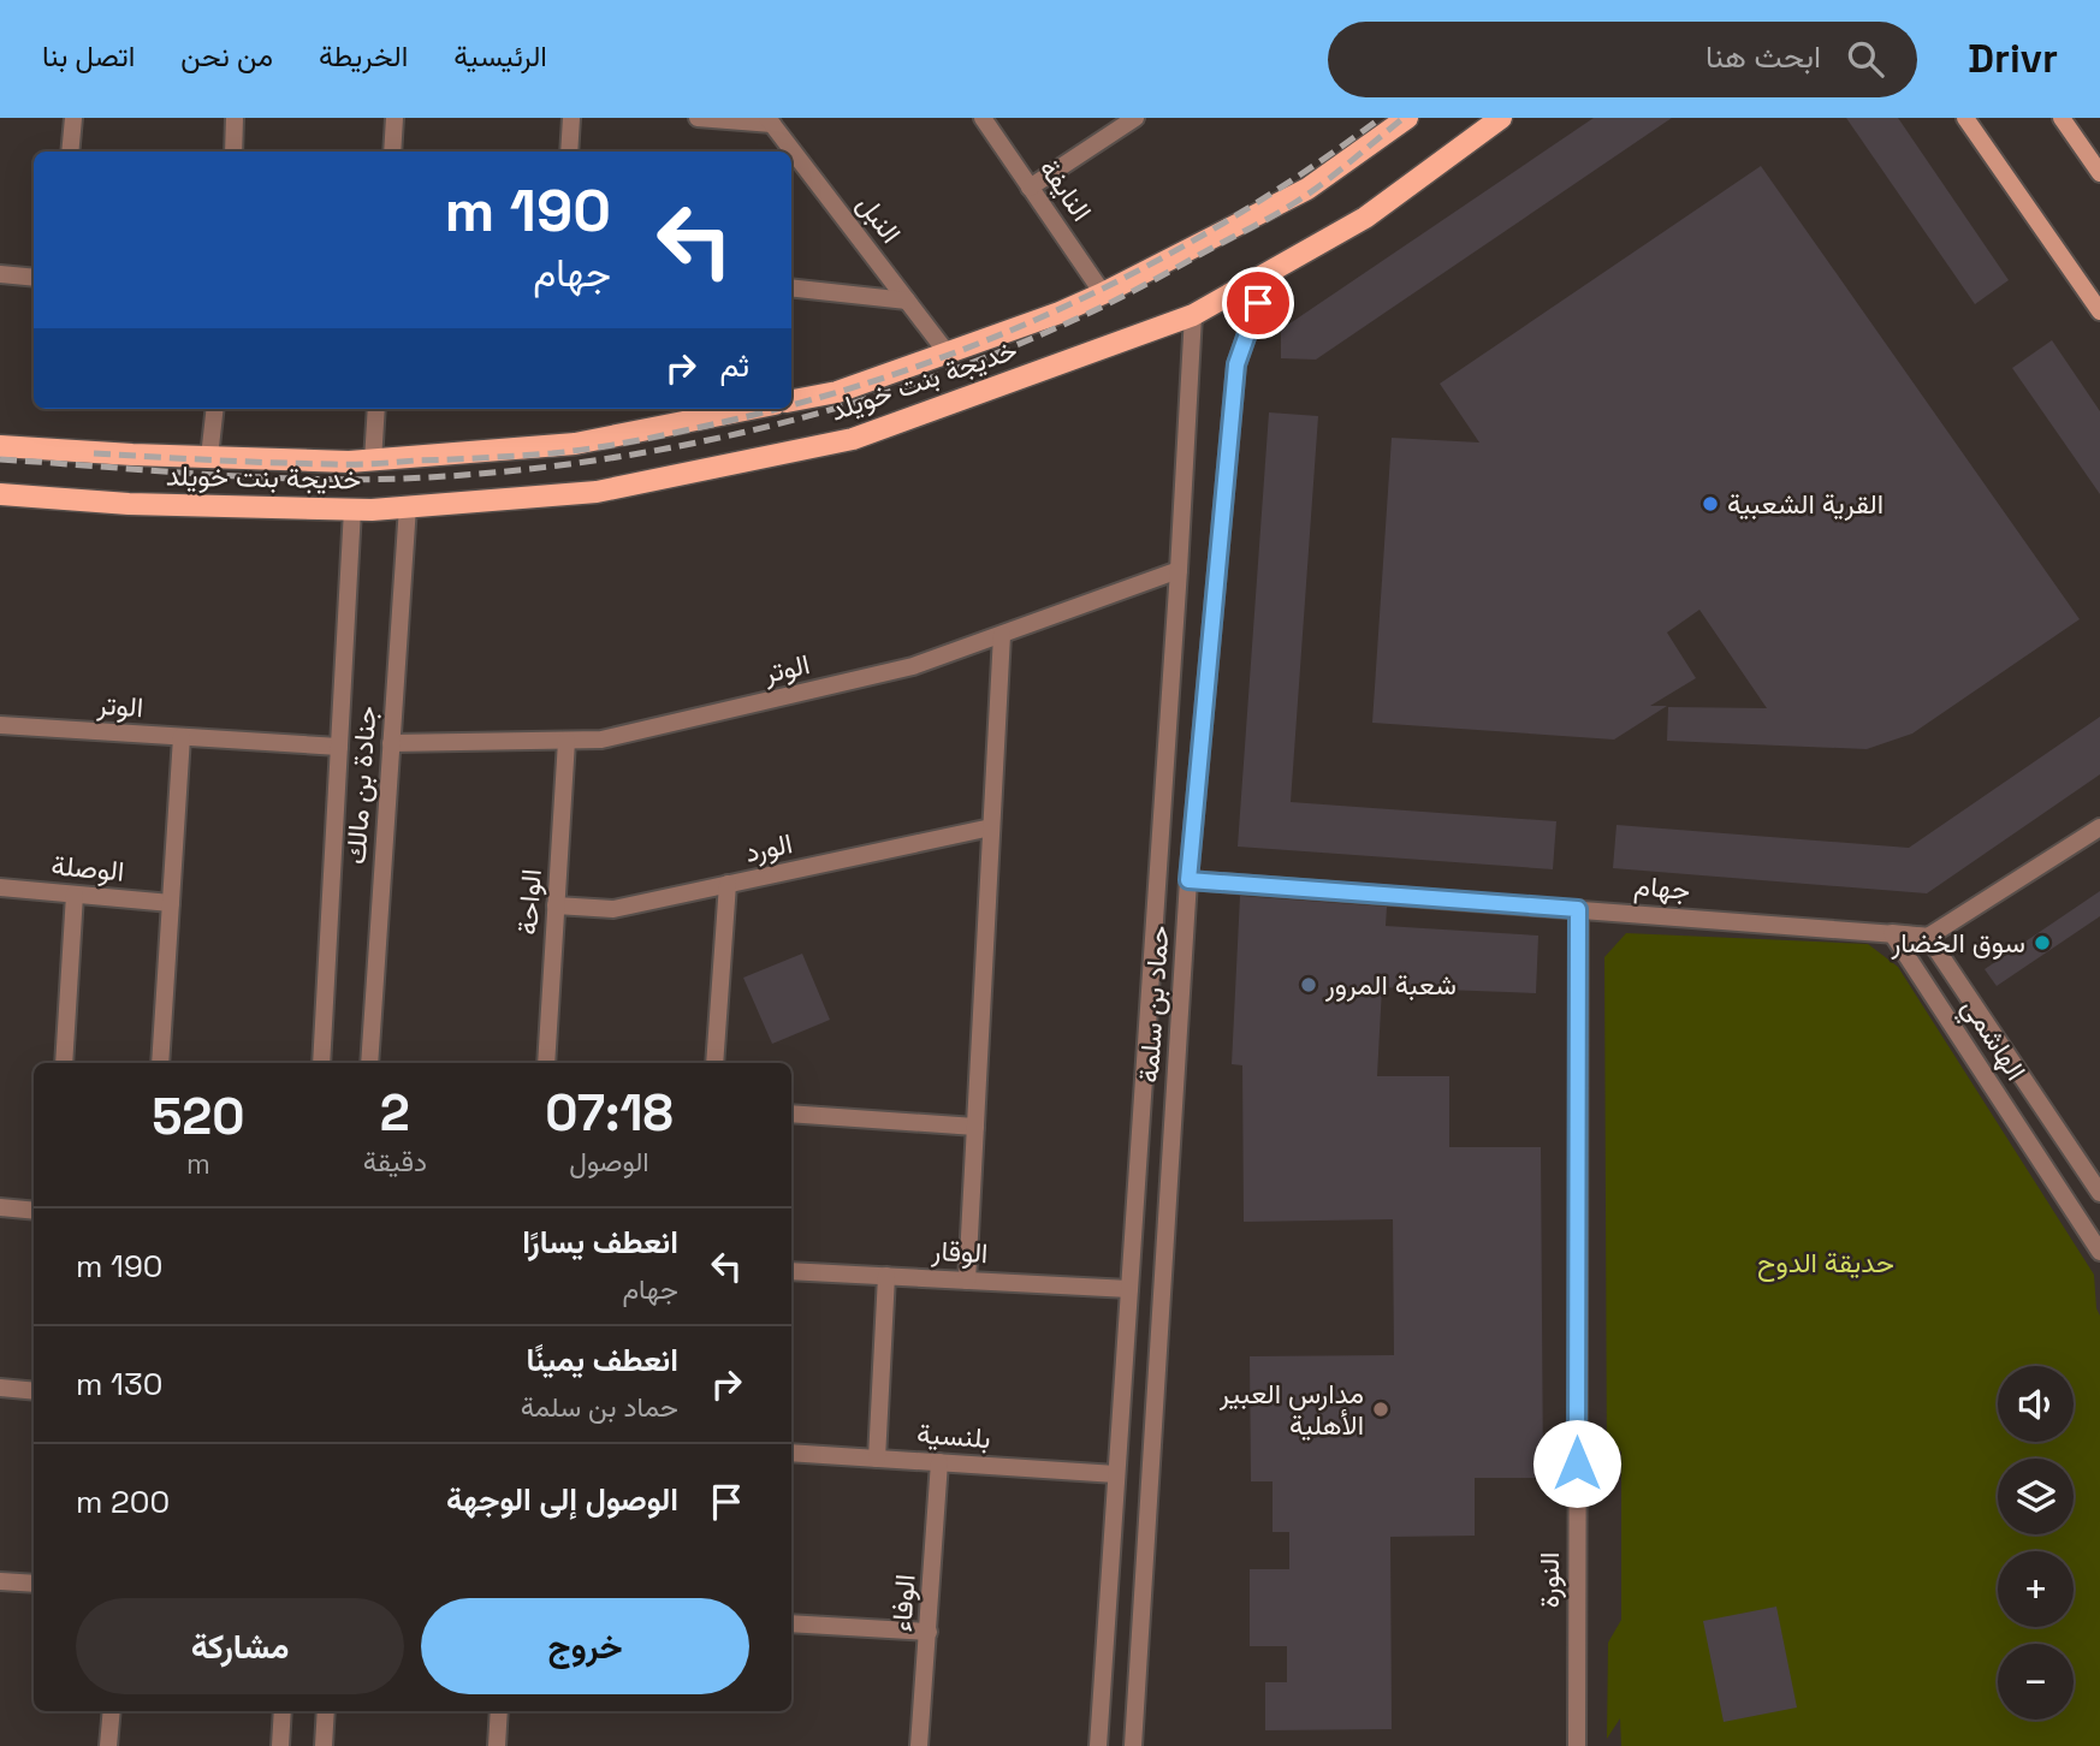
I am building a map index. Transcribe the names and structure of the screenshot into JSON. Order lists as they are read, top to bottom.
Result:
{
  "streets": {
    "main road": ["خديجة بنت خويلد"],
    "street": [
      "النايفة",
      "النبل",
      "الوتر",
      "جنادة بن مالك",
      "الورد",
      "الوصلة",
      "جهام",
      "الواحة",
      "حماد بن سلمة",
      "الهاشمي",
      "الوقار",
      "بلنسية",
      "النورة",
      "الوفاء"
    ]
  },
  "crossings": [
    ["النايفة", "خديجة بنت خويلد"],
    ["النبل", "خديجة بنت خويلد"],
    ["خديجة بنت خويلد", "جنادة بن مالك"],
    ["خديجة بنت خويلد", "حماد بن سلمة"],
    ["الوتر", "جنادة بن مالك"],
    ["الوتر", "الواحة"],
    ["الوتر", "حماد بن سلمة"],
    ["الورد", "الواحة"],
    ["جهام", "حماد بن سلمة"],
    ["جهام", "الهاشمي"],
    ["جهام", "النورة"],
    ["حماد بن سلمة", "الوقار"],
    ["حماد بن سلمة", "بلنسية"],
    ["بلنسية", "الوفاء"]
  ],
  "parks": ["حديقة الدوح"],
  "places": [
    "القرية الشعبية",
    "سوق الخضار",
    "شعبة المرور",
    "مدارس العبير الأهلية"
  ],
  "page": {
    "header": "Drivr",
    "search": "ابحث هنا",
    "nav": [
      "الرئيسية",
      "الخريطة",
      "من نحن",
      "اتصل بنا"
    ],
    "turn": ["190 m", "جهام"],
    "then": "ثم",
    "eta": [
      "07:18",
      "الوصول",
      "2",
      "دقيقة",
      "520",
      "m"
    ],
    "list": [
      {
        "name": "انعطف يسارًا",
        "note": "جهام",
        "value": "190 m"
      },
      {
        "name": "انعطف يمينًا",
        "note": "حماد بن سلمة",
        "value": "130 m"
      },
      {
        "name": "الوصول إلى الوجهة",
        "value": "200 m"
      }
    ],
    "map_buttons": ["+", "−"],
    "buttons": ["خروج", "مشاركة"]
  }
}
